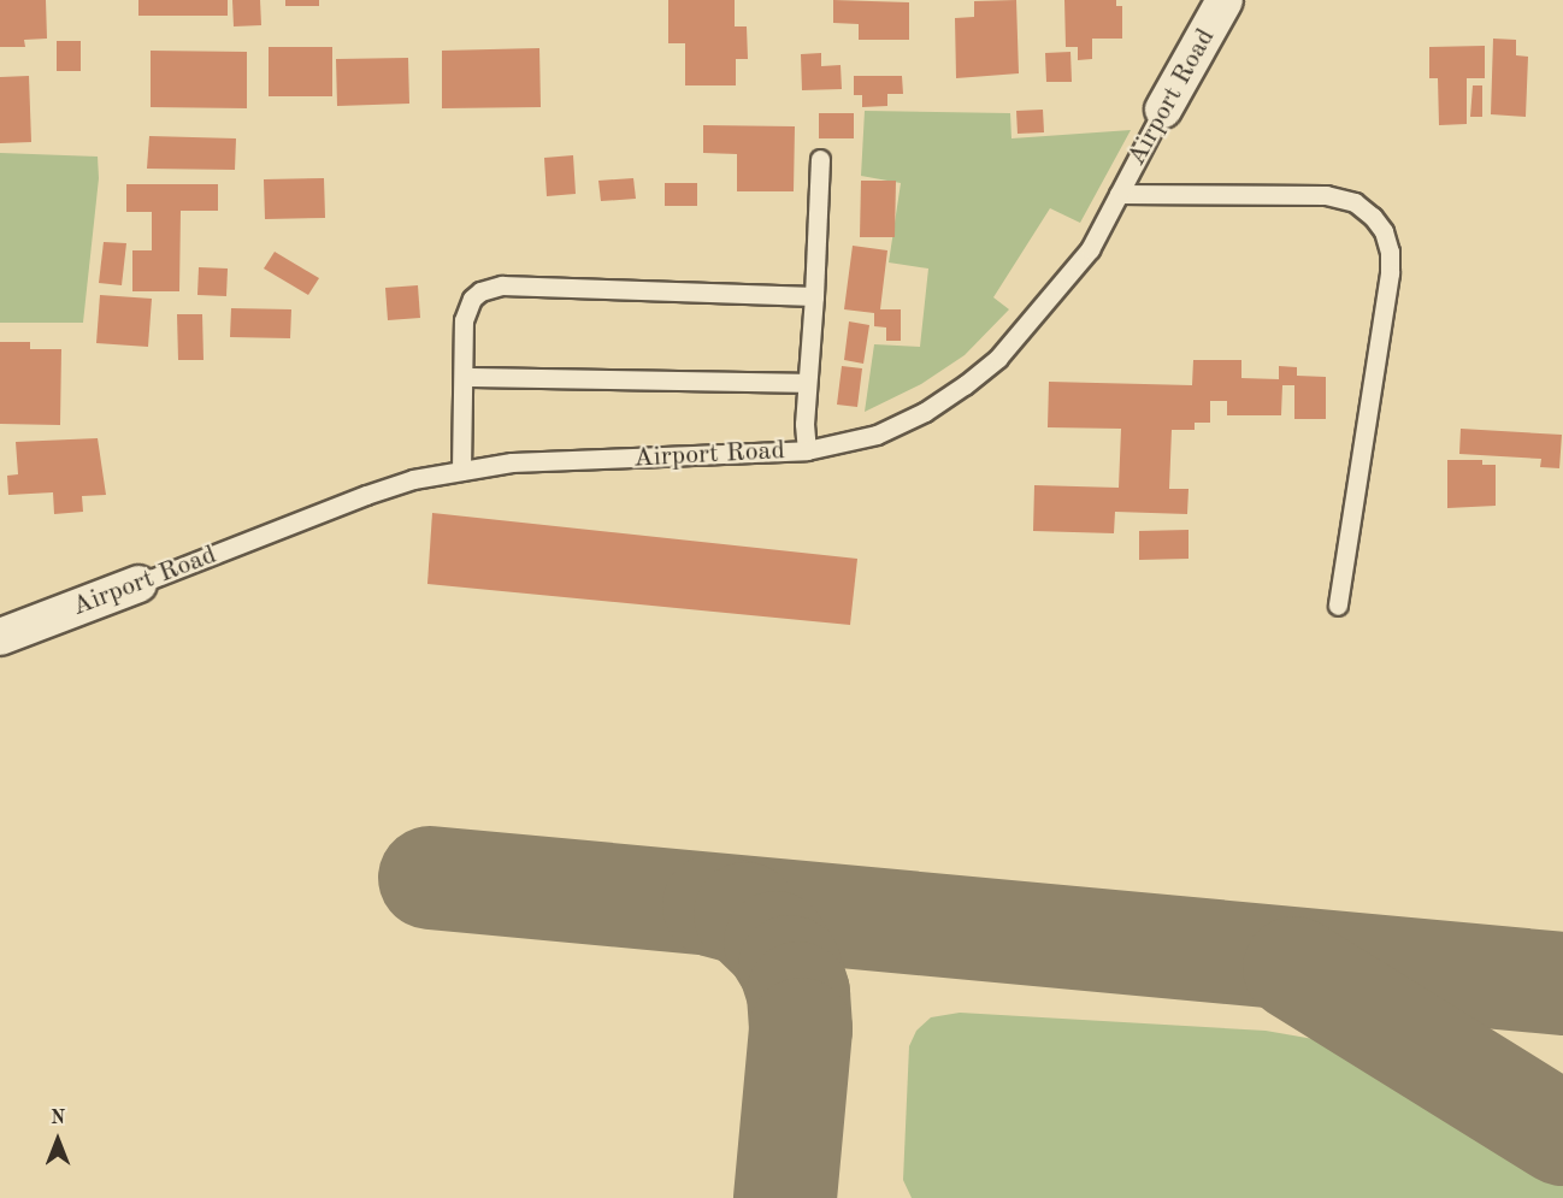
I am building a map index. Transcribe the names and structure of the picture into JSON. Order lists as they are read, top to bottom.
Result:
{
  "streets": {
    "street": ["Airport Road"]
  },
  "north": "top"
}
